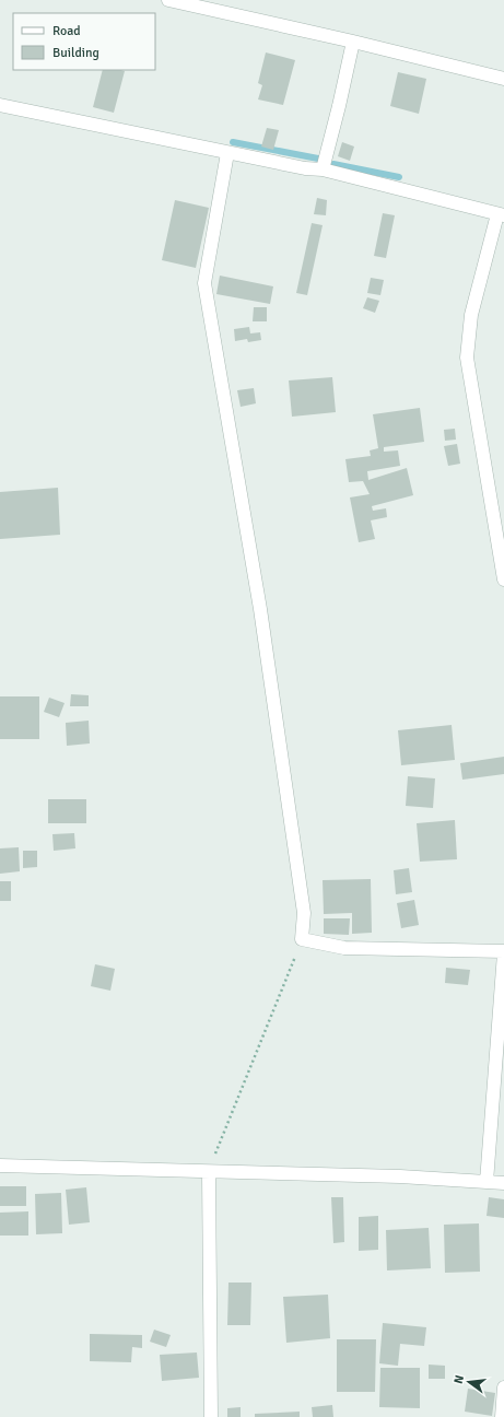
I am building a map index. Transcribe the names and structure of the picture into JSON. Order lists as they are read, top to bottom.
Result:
{
  "legend": ["Road", "Building"],
  "north": "left"
}
